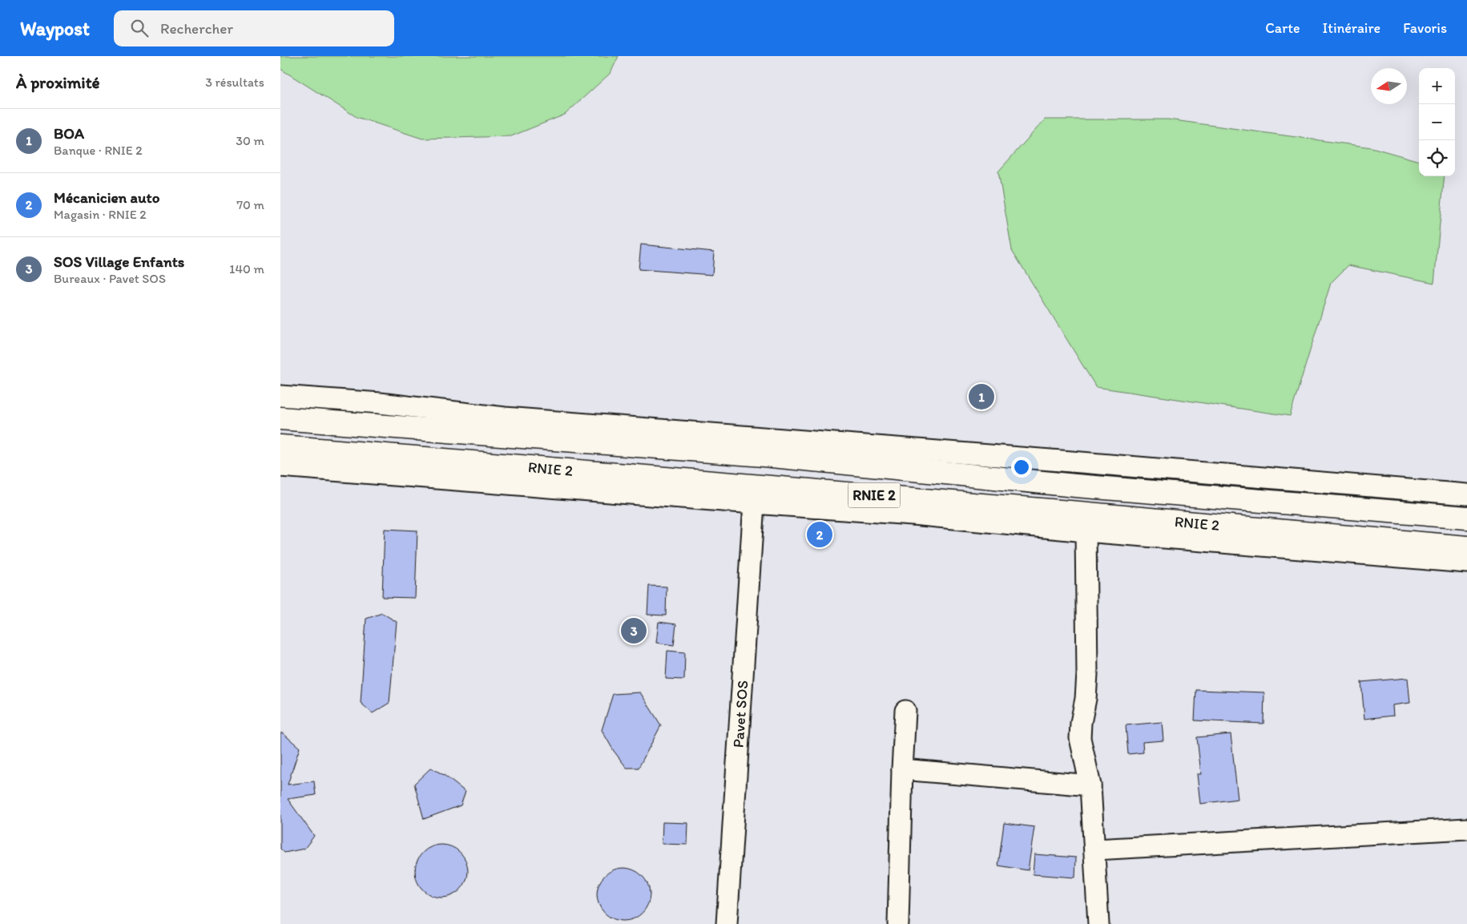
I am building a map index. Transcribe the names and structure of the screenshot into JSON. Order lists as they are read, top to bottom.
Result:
{
  "streets": {
    "highway": ["RNIE 2"],
    "street": ["Pavet SOS"]
  },
  "north": "left",
  "page": {
    "header": "Waypost",
    "search": "Rechercher",
    "nav": ["Carte", "Itinéraire", "Favoris"],
    "heading": ["À proximité", "3 résultats"],
    "map_buttons": ["+", "−"],
    "list": [
      {
        "mark": "1",
        "name": "BOA",
        "note": "Banque · RNIE 2",
        "value": "30 m"
      },
      {
        "mark": "2",
        "name": "Mécanicien auto",
        "note": "Magasin · RNIE 2",
        "value": "70 m"
      },
      {
        "mark": "3",
        "name": "SOS Village Enfants",
        "note": "Bureaux · Pavet SOS",
        "value": "140 m"
      }
    ],
    "pins": ["1", "2", "3"]
  }
}
